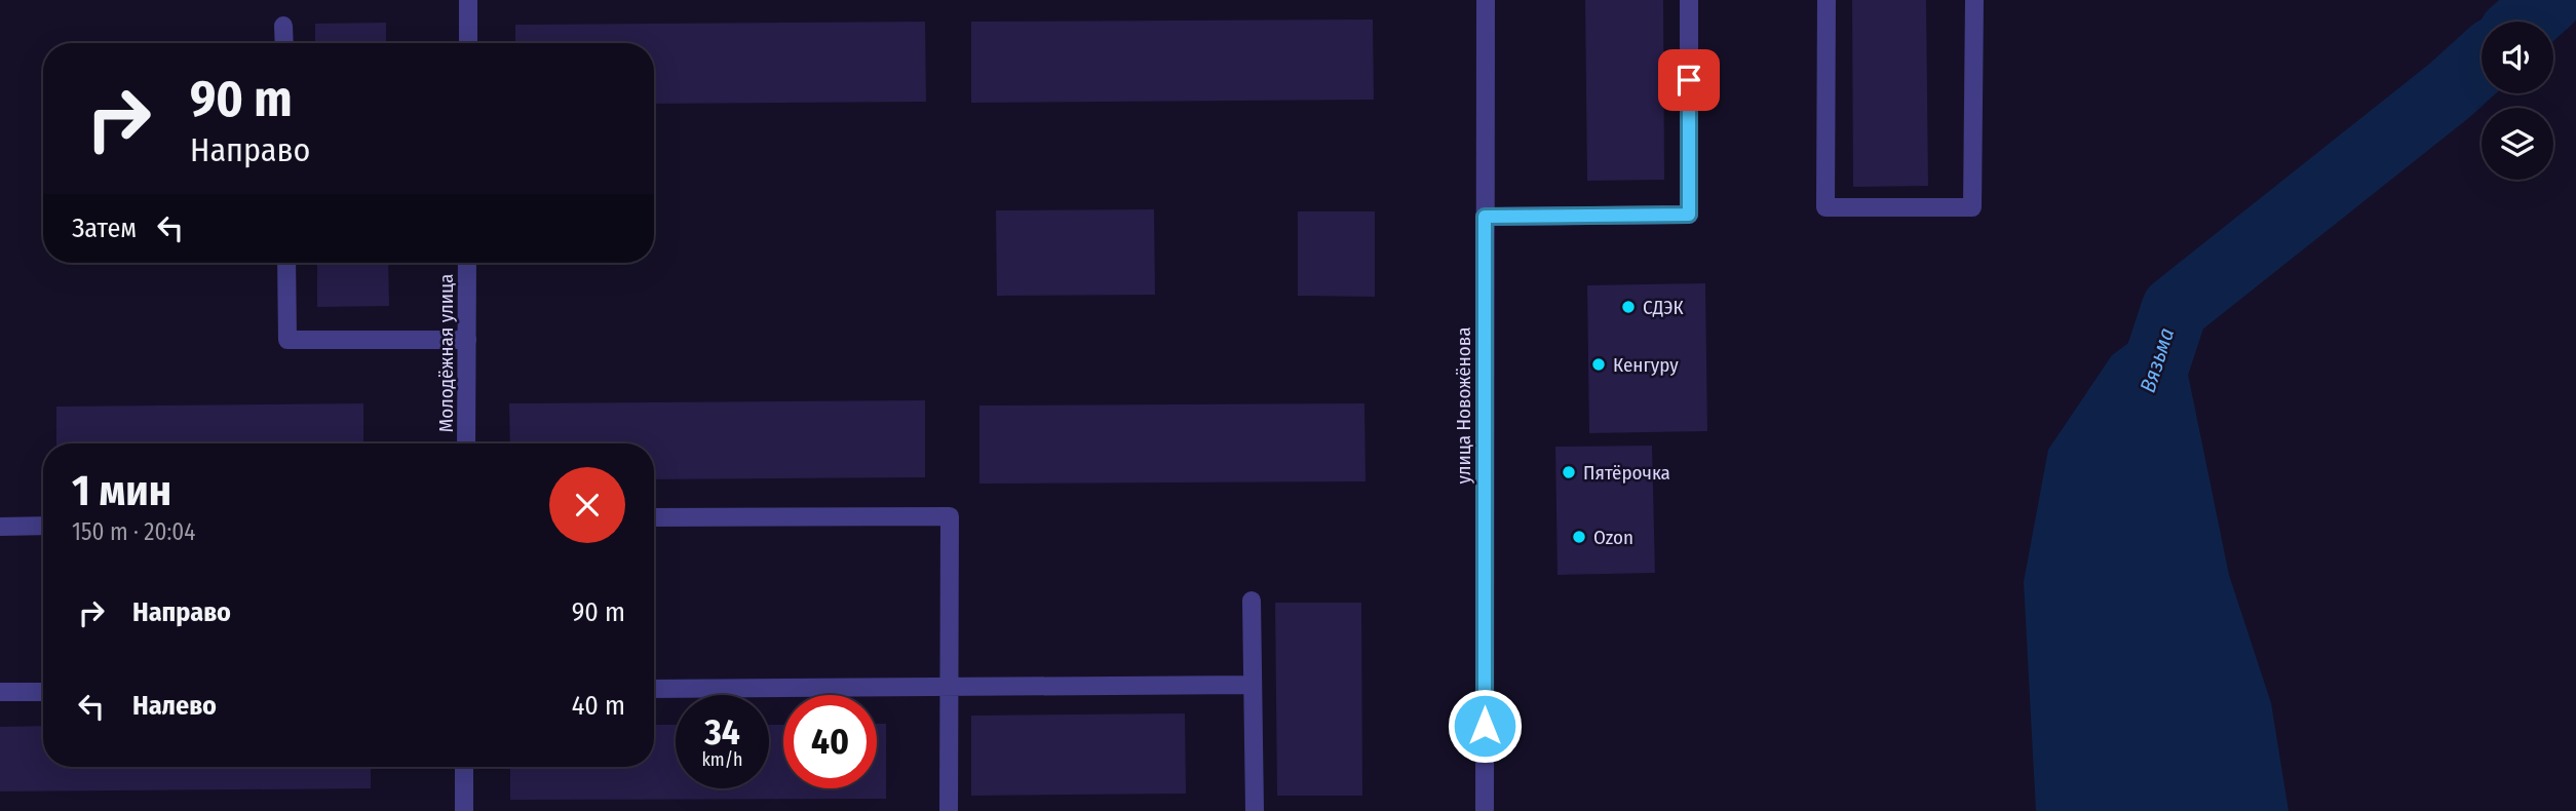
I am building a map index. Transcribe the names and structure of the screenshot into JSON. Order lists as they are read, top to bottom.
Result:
{
  "streets": {
    "street": ["Молодёжная улица", "улица Новожёнова"]
  },
  "water": ["Вязьма"],
  "places": [
    "СДЭК",
    "Кенгуру",
    "Пятёрочка",
    "Ozon"
  ],
  "page": {
    "turn": ["90 m", "Направо"],
    "then": "Затем",
    "heading": ["1 мин", "150 m · 20:04"],
    "list": [
      {
        "name": "Направо",
        "value": "90 m"
      },
      {
        "name": "Налево",
        "value": "40 m"
      }
    ],
    "speed": "34 km/h",
    "limit": "40"
  }
}
